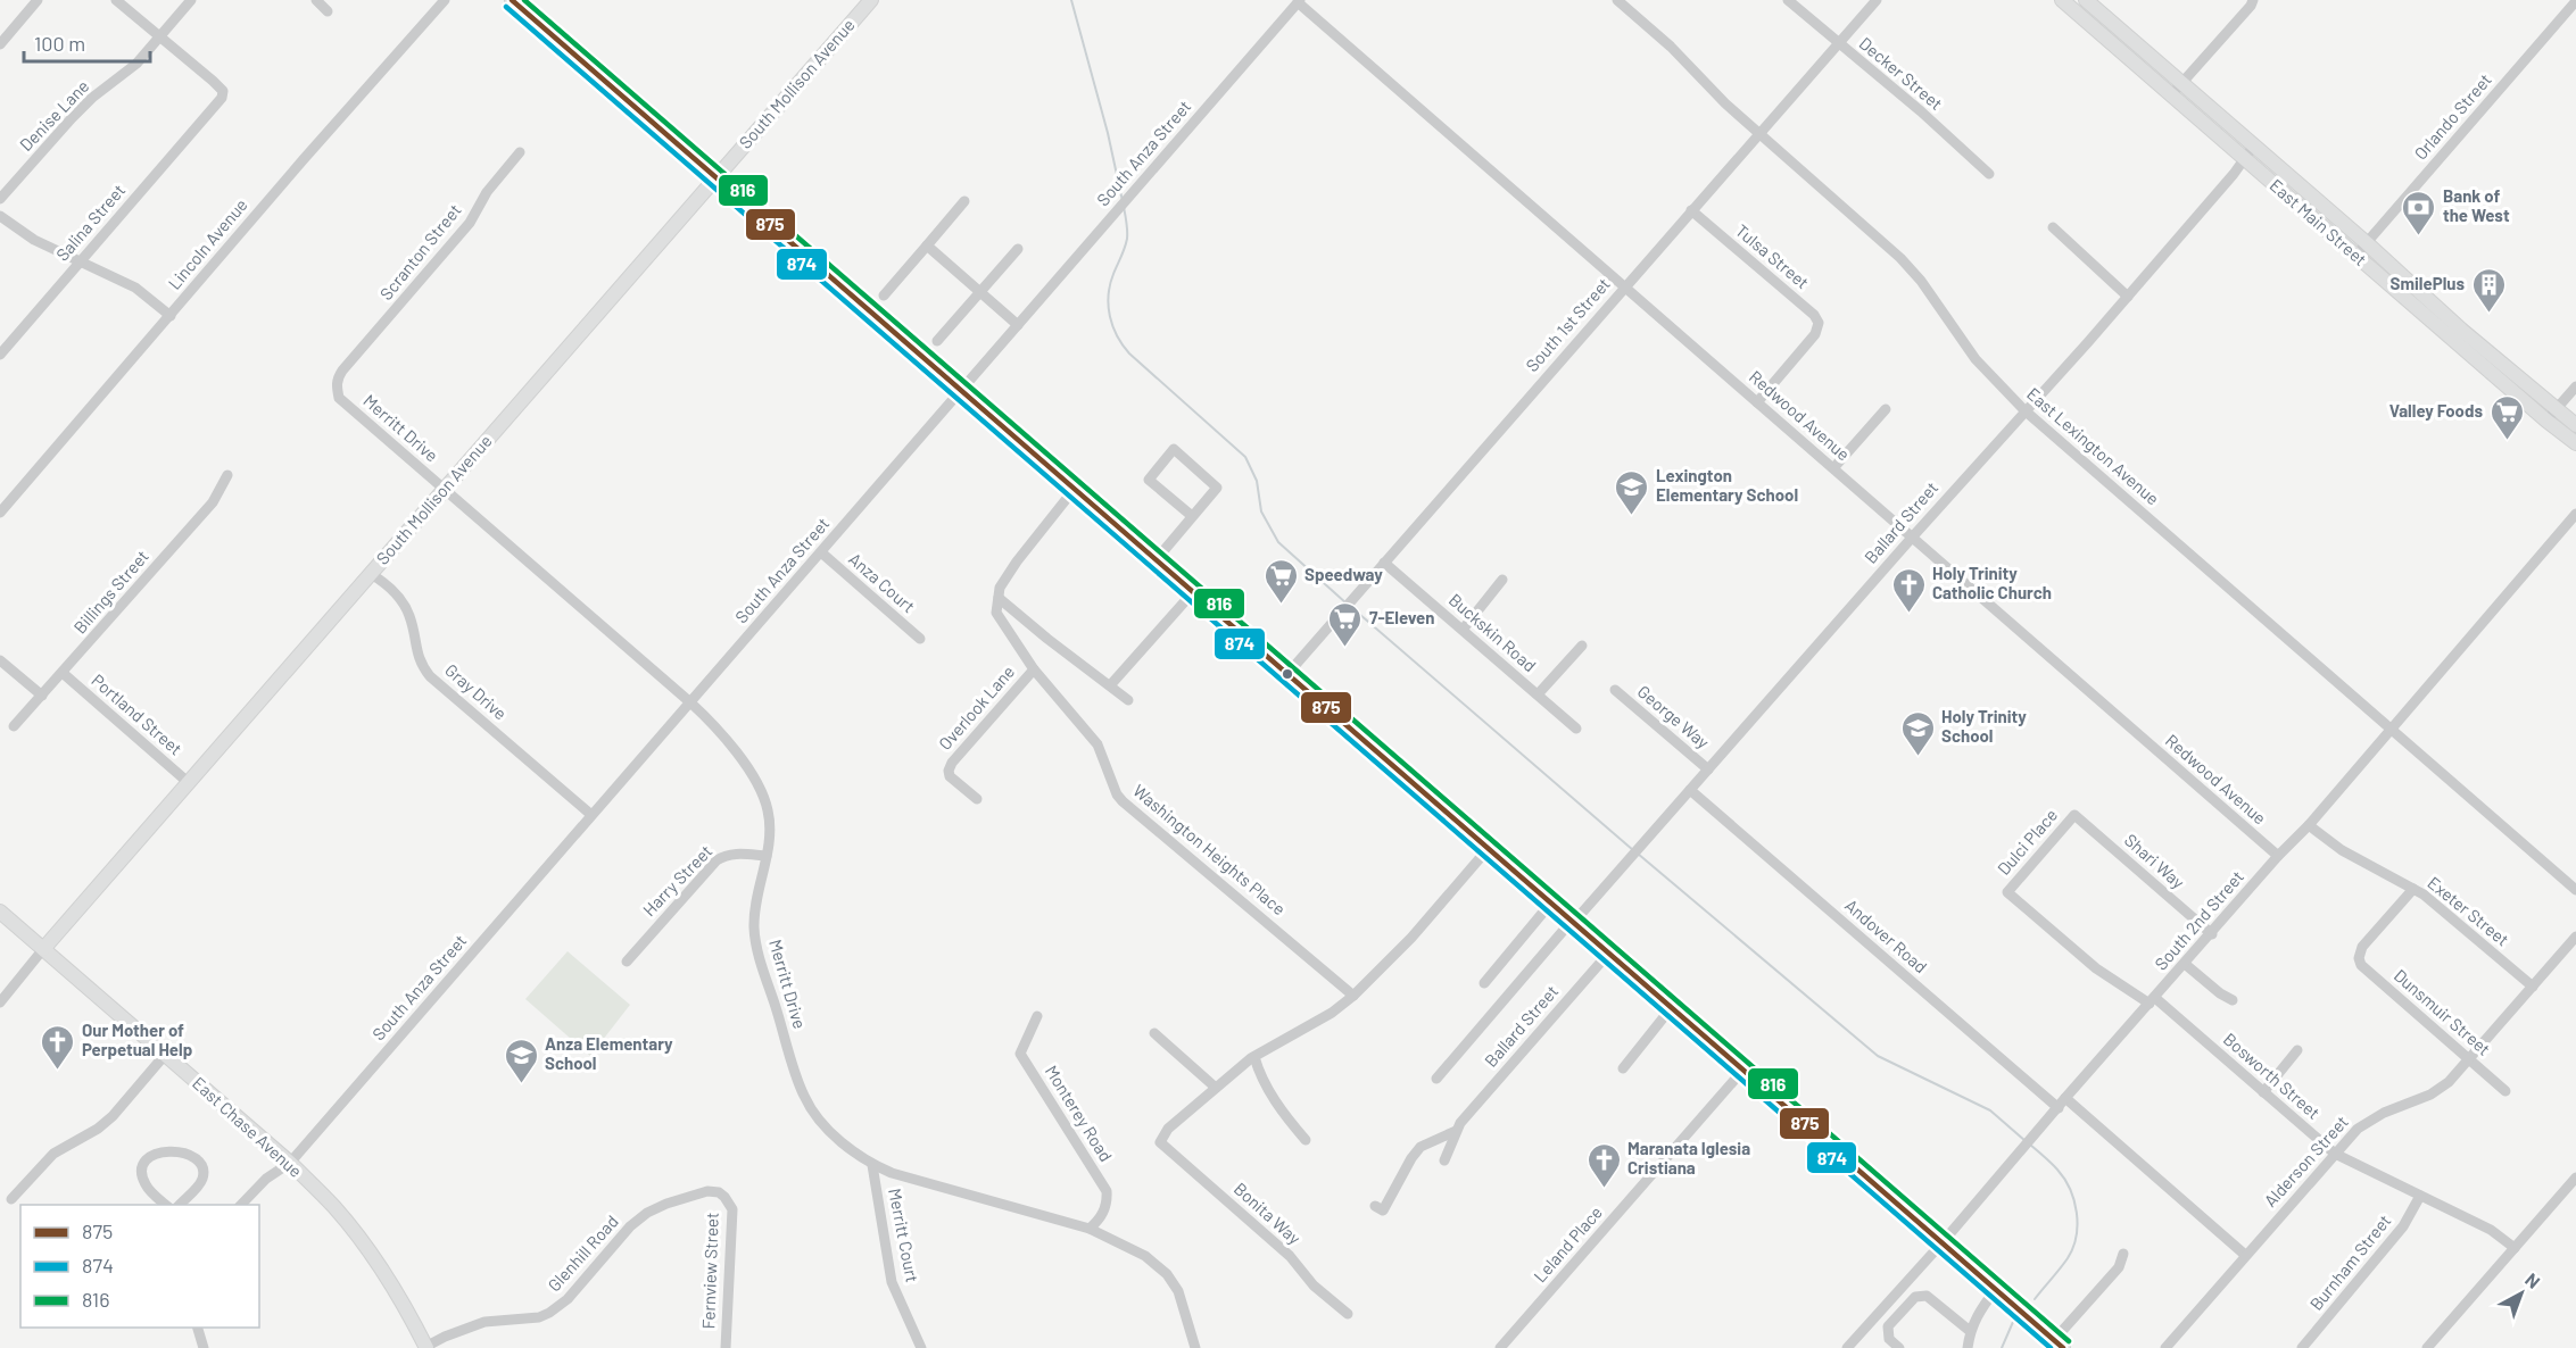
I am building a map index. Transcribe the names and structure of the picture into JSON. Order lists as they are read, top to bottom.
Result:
{
  "streets": {
    "main road": ["South Mollison Avenue", "East Main Street", "East Chase Avenue"],
    "street": [
      "Decker Street",
      "Denise Lane",
      "Orlando Street",
      "South Anza Street",
      "Salina Street",
      "Lincoln Avenue",
      "Scranton Street",
      "Tulsa Street",
      "South 1st Street",
      "Redwood Avenue",
      "Merritt Drive",
      "East Lexington Avenue",
      "Ballard Street",
      "Anza Court",
      "Billings Street",
      "Buckskin Road",
      "Gray Drive",
      "Overlook Lane",
      "Portland Street",
      "George Way",
      "Dulci Place",
      "Washington Heights Place",
      "Shari Way",
      "Harry Street",
      "Exeter Street",
      "South 2nd Street",
      "Andover Road",
      "Dunsmuir Street",
      "Bosworth Street",
      "Monterey Road",
      "Alderson Street",
      "Bonita Way",
      "Merritt Court",
      "Leland Place",
      "Glenhill Road",
      "Burnham Street",
      "Fernview Street"
    ]
  },
  "crossings": [
    ["Decker Street", "South 1st Street"],
    ["South Mollison Avenue", "Merritt Drive"],
    ["South Mollison Avenue", "Gray Drive"],
    ["South Mollison Avenue", "Portland Street"],
    ["South Mollison Avenue", "East Chase Avenue"],
    ["Denise Lane", "Salina Street"],
    ["Orlando Street", "East Main Street"],
    ["South Anza Street", "Redwood Avenue"],
    ["South Anza Street", "Merritt Drive"],
    ["South Anza Street", "Anza Court"],
    ["South Anza Street", "Gray Drive"],
    ["South Anza Street", "East Chase Avenue"],
    ["East Main Street", "Ballard Street"],
    ["Scranton Street", "Merritt Drive"],
    ["Tulsa Street", "South 1st Street"],
    ["Tulsa Street", "Redwood Avenue"],
    ["South 1st Street", "Redwood Avenue"],
    ["South 1st Street", "East Lexington Avenue"],
    ["South 1st Street", "Buckskin Road"],
    ["Redwood Avenue", "Ballard Street"],
    ["Redwood Avenue", "South 2nd Street"],
    ["Merritt Drive", "Harry Street"],
    ["Merritt Drive", "Monterey Road"],
    ["Merritt Drive", "Merritt Court"],
    ["East Lexington Avenue", "Ballard Street"],
    ["East Lexington Avenue", "South 2nd Street"],
    ["Ballard Street", "George Way"],
    ["Ballard Street", "Andover Road"],
    ["Billings Street", "Portland Street"],
    ["Overlook Lane", "Washington Heights Place"],
    ["Dulci Place", "Shari Way"],
    ["Dulci Place", "Bosworth Street"],
    ["Shari Way", "South 2nd Street"],
    ["Exeter Street", "South 2nd Street"],
    ["Exeter Street", "Dunsmuir Street"],
    ["Exeter Street", "Alderson Street"],
    ["South 2nd Street", "Andover Road"],
    ["South 2nd Street", "Bosworth Street"],
    ["Dunsmuir Street", "Alderson Street"],
    ["Bosworth Street", "Alderson Street"],
    ["Bosworth Street", "Burnham Street"],
    ["East Chase Avenue", "Glenhill Road"],
    ["Glenhill Road", "Fernview Street"]
  ],
  "places": {
    "bank": ["Bank of the West"],
    "building": ["SmilePlus"],
    "supermarket": ["Valley Foods", "Speedway", "7-Eleven"],
    "school or university": ["Lexington Elementary School", "Holy Trinity School", "Anza Elementary School"],
    "church": ["Holy Trinity Catholic Church", "Our Mother of Perpetual Help", "Maranata Iglesia Cristiana"]
  },
  "lines": ["transit line 875", "transit line 816", "transit line 874"],
  "legend": ["875", "874", "816"],
  "scale_bar": "100 m",
  "north": "top right"
}
